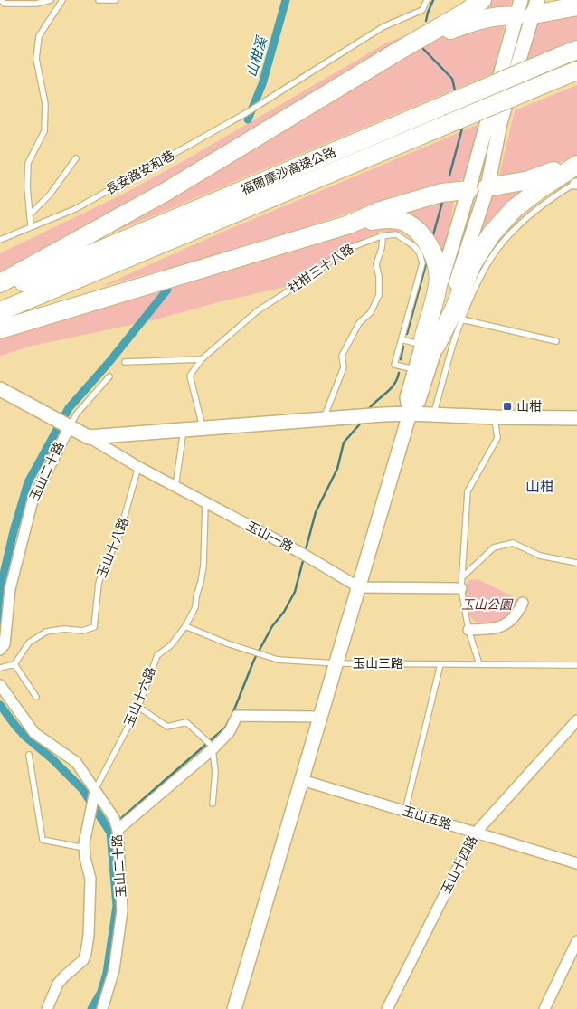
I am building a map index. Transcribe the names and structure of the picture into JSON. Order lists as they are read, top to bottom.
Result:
{
  "streets": {
    "highway": ["福爾摩沙高速公路"],
    "street": [
      "玉山二十路",
      "玉山一路",
      "玉山五路",
      "玉山十四路"
    ],
    "lane": [
      "長安路安和巷",
      "社柑三十八路",
      "玉山十八路",
      "玉山三路",
      "玉山十六路"
    ]
  },
  "crossings": [
    ["玉山二十路", "玉山十六路"],
    ["玉山一路", "玉山十八路"],
    ["玉山一路", "玉山十六路"],
    ["玉山三路", "玉山十六路"],
    ["玉山五路", "玉山十四路"]
  ],
  "districts": ["山柑"],
  "water": ["山柑溪"],
  "parks": ["玉山公園"],
  "places": {
    "transit": ["山柑"]
  }
}
